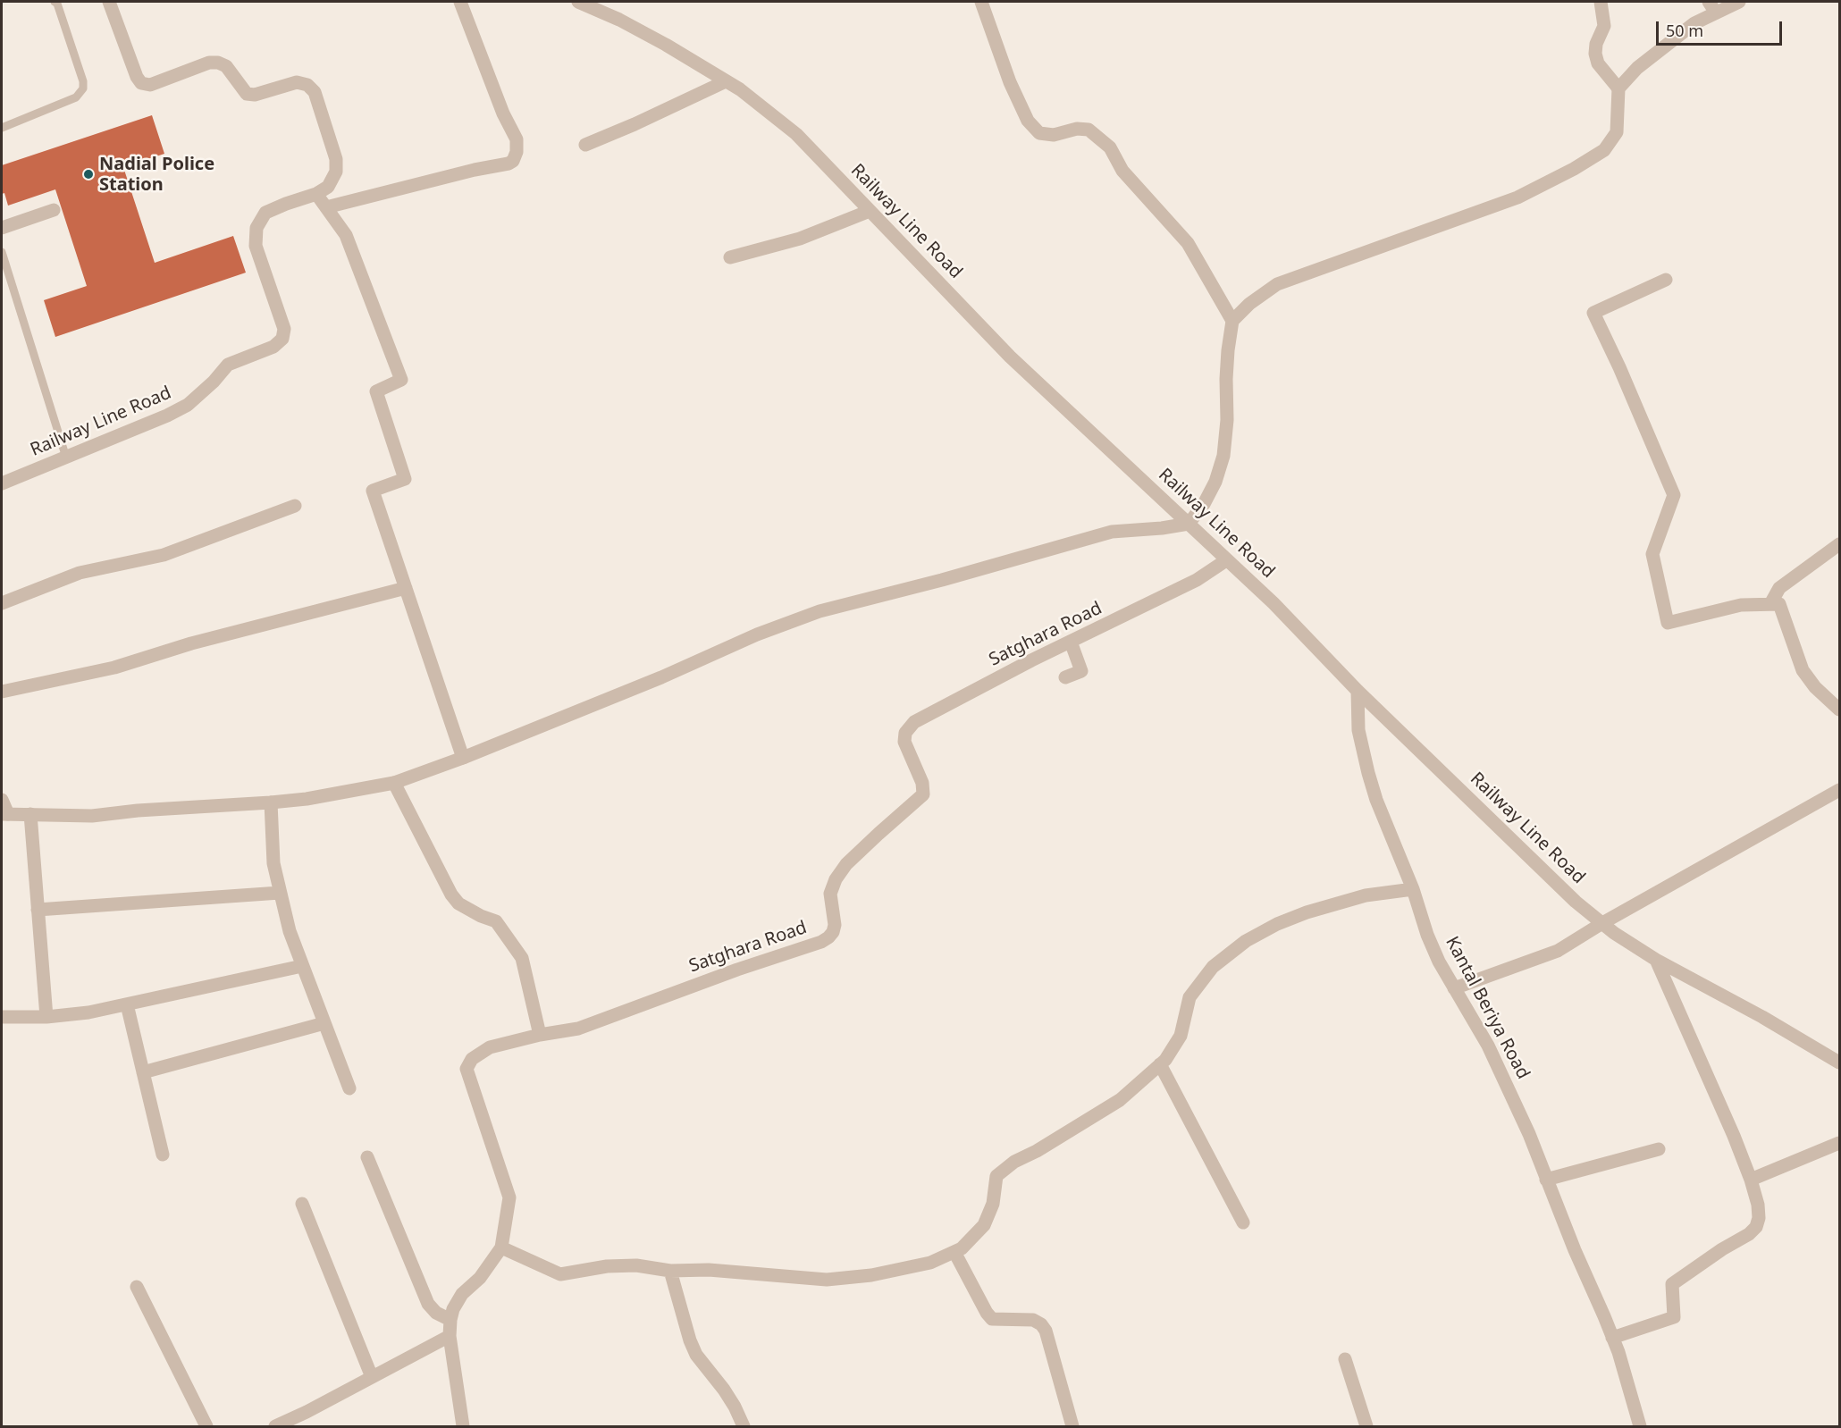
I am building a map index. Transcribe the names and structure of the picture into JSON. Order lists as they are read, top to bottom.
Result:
{
  "streets": {
    "street": ["Railway Line Road", "Satghara Road", "Kantal Beriya Road"]
  },
  "crossings": [
    ["Railway Line Road", "Satghara Road"],
    ["Railway Line Road", "Kantal Beriya Road"]
  ],
  "places": ["Nadial Police Station"],
  "scale_bar": "50 m"
}
